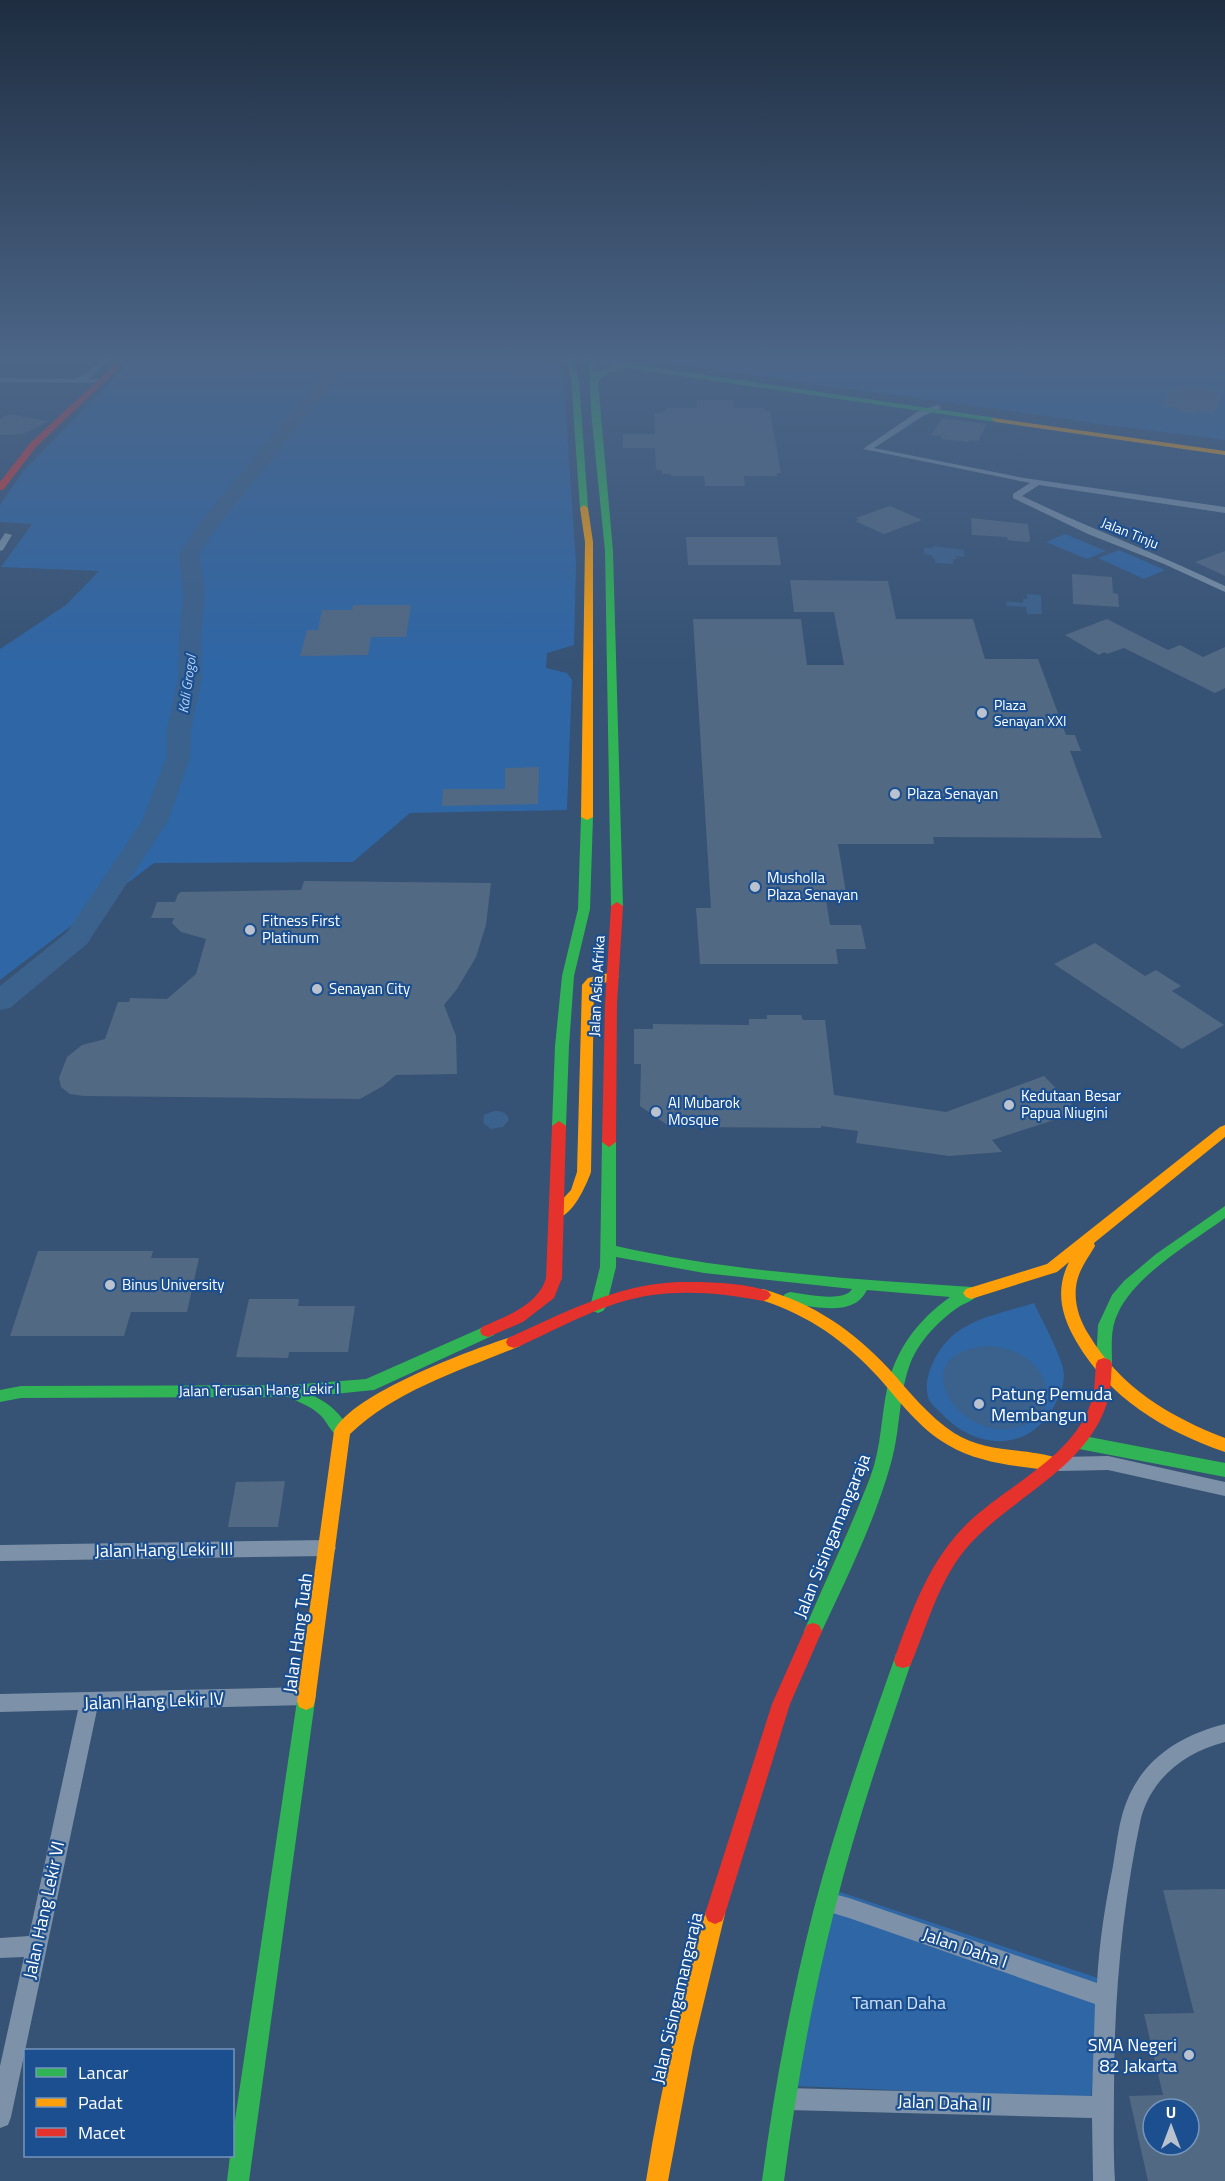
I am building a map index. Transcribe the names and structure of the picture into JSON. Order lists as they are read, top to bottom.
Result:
{
  "streets": {
    "main road": [
      "Jalan Asia Afrika",
      "Jalan Terusan Hang Lekir I",
      "Jalan Sisingamangaraja",
      "Jalan Hang Tuah"
    ],
    "street": [
      "Jalan Tinju",
      "Jalan Hang Lekir III",
      "Jalan Hang Lekir IV",
      "Jalan Hang Lekir VI",
      "Jalan Daha I",
      "Jalan Daha II"
    ]
  },
  "crossings": [
    ["Jalan Asia Afrika", "Jalan Terusan Hang Lekir I"],
    ["Jalan Hang Lekir III", "Jalan Hang Tuah"],
    ["Jalan Hang Tuah", "Jalan Hang Lekir IV"],
    ["Jalan Hang Lekir IV", "Jalan Hang Lekir VI"]
  ],
  "water": ["Kali Grogol"],
  "parks": ["Taman Daha"],
  "places": [
    "Plaza Senayan XXI",
    "Plaza Senayan",
    "Musholla Plaza Senayan",
    "Fitness First Platinum",
    "Senayan City",
    "Kedutaan Besar Papua Niugini",
    "Al Mubarok Mosque",
    "Binus University",
    "Patung Pemuda Membangun",
    "SMA Negeri 82 Jakarta"
  ],
  "legend": ["Lancar", "Padat", "Macet"],
  "north": "top"
}
